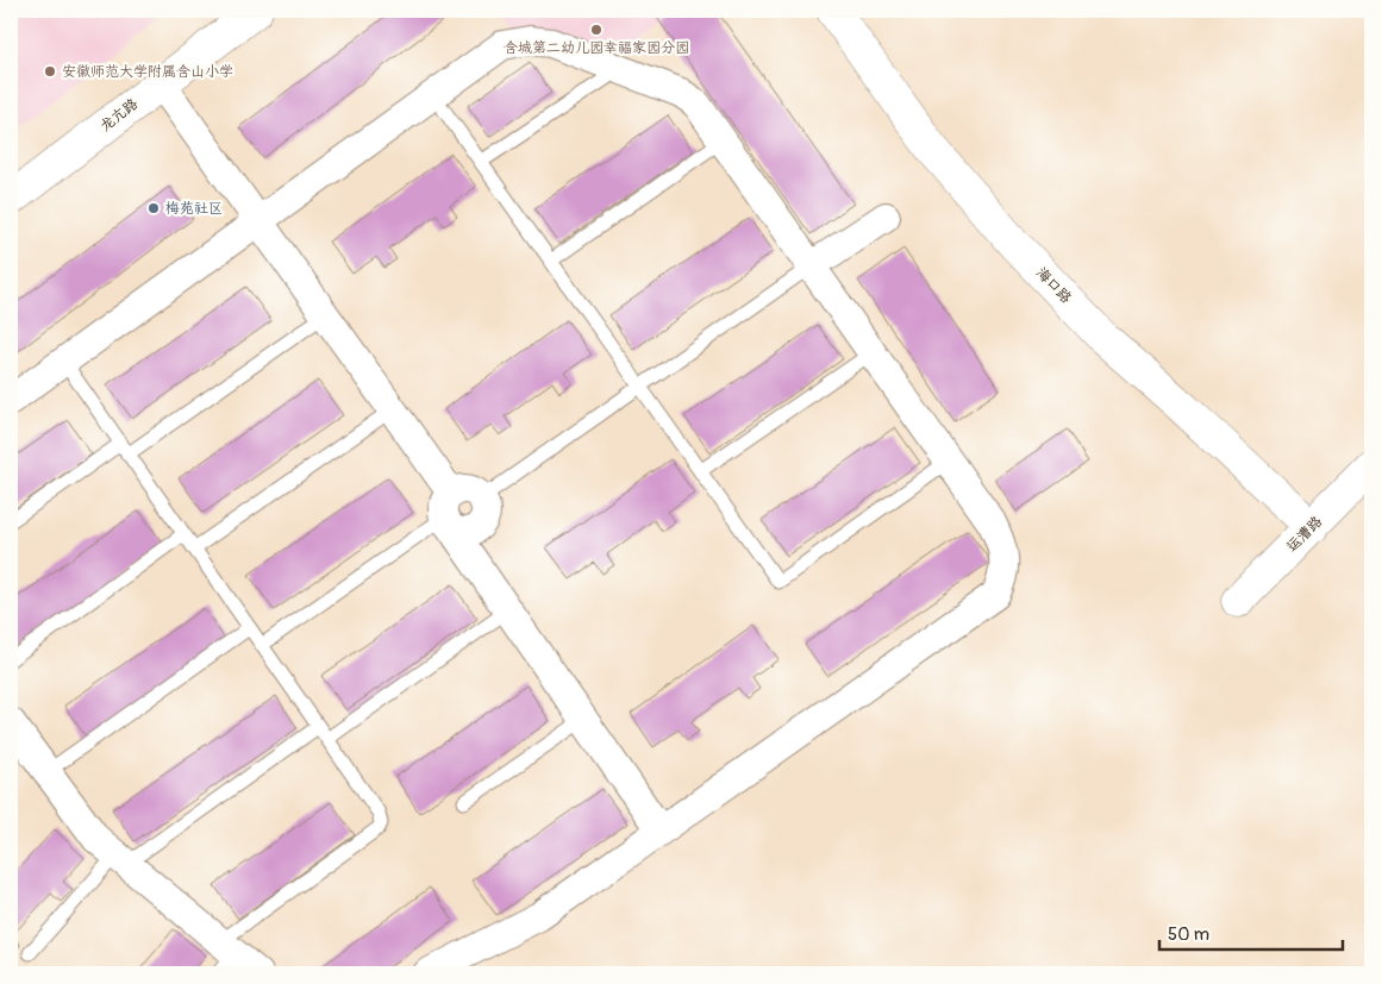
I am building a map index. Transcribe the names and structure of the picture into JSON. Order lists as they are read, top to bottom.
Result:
{
  "streets": {
    "street": ["龙亢路", "海口路", "运漕路"]
  },
  "crossings": [
    ["海口路", "运漕路"]
  ],
  "places": ["含城第二幼儿园幸福家园分园", "安徽师范大学附属含山小学", "梅苑社区"],
  "scale_bar": "50 m"
}
